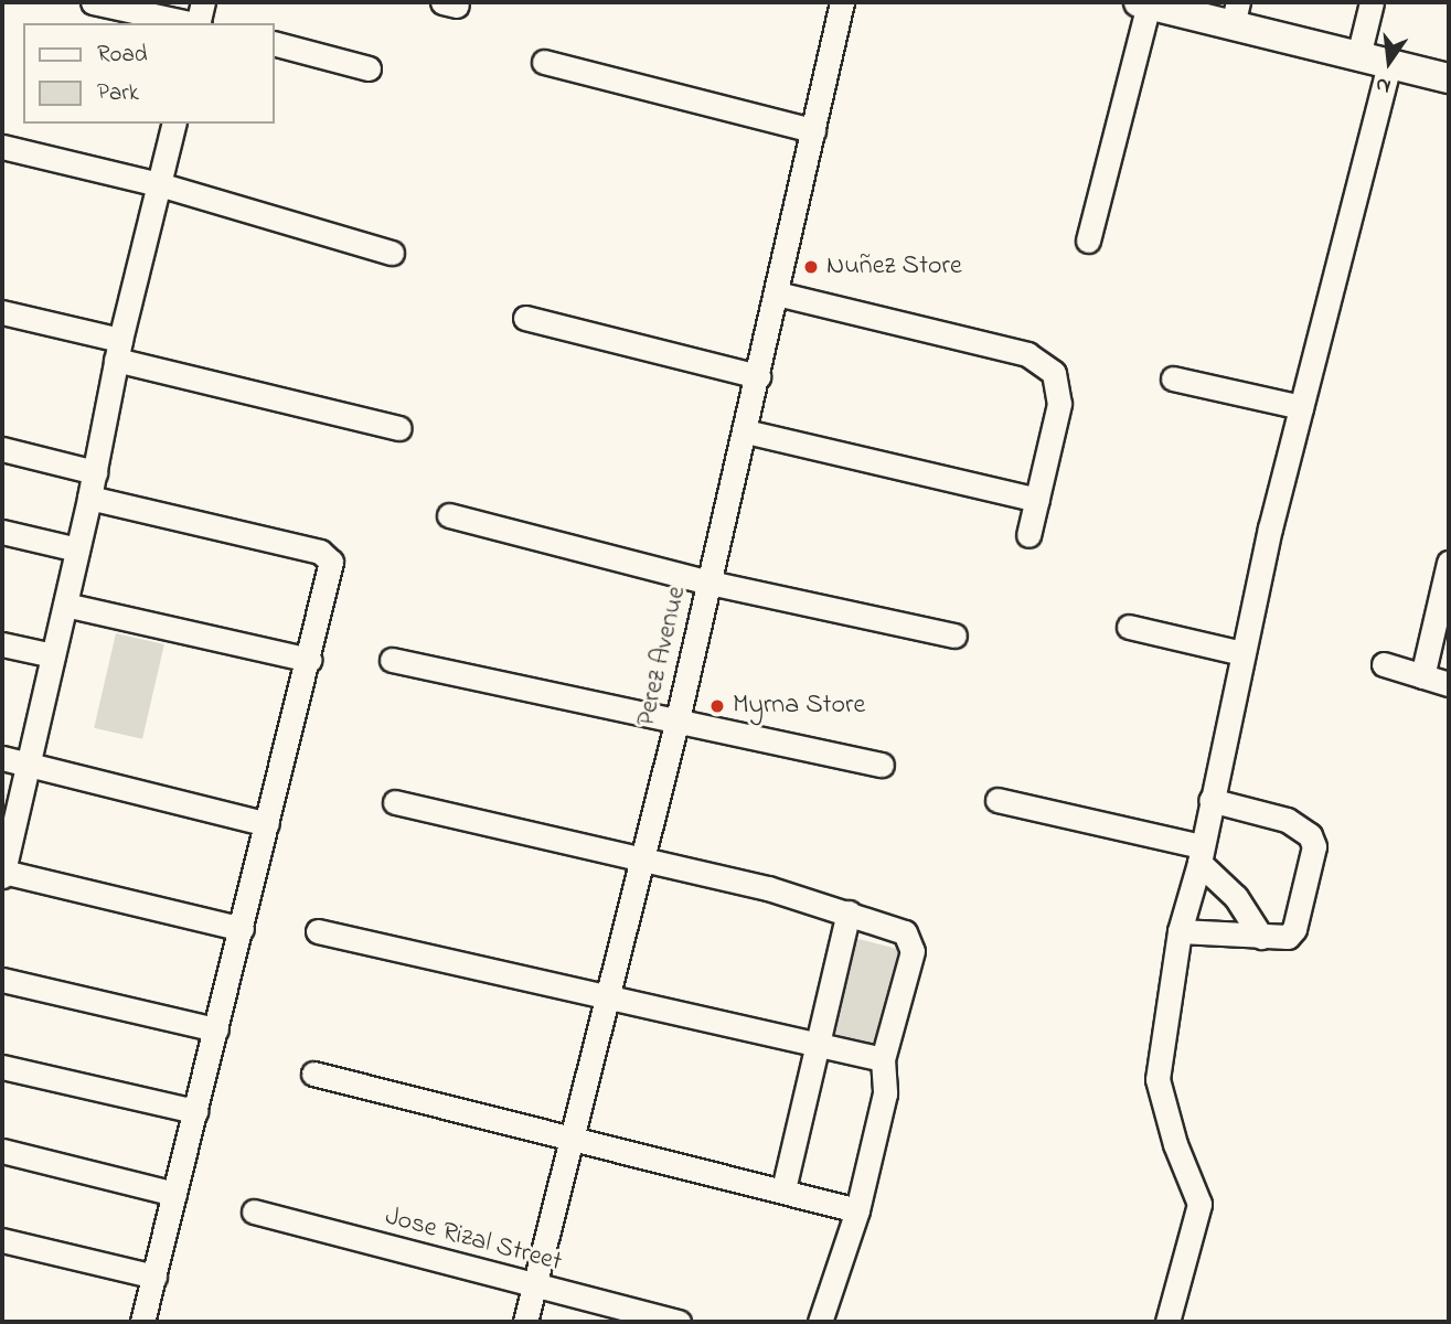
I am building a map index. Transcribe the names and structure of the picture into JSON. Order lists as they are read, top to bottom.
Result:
{
  "streets": {
    "street": ["Perez Avenue", "Jose Rizal Street"]
  },
  "crossings": [
    ["Perez Avenue", "Jose Rizal Street"]
  ],
  "places": ["Nuñez Store", "Myrna Store"],
  "legend": ["Road", "Park"],
  "north": "bottom"
}
